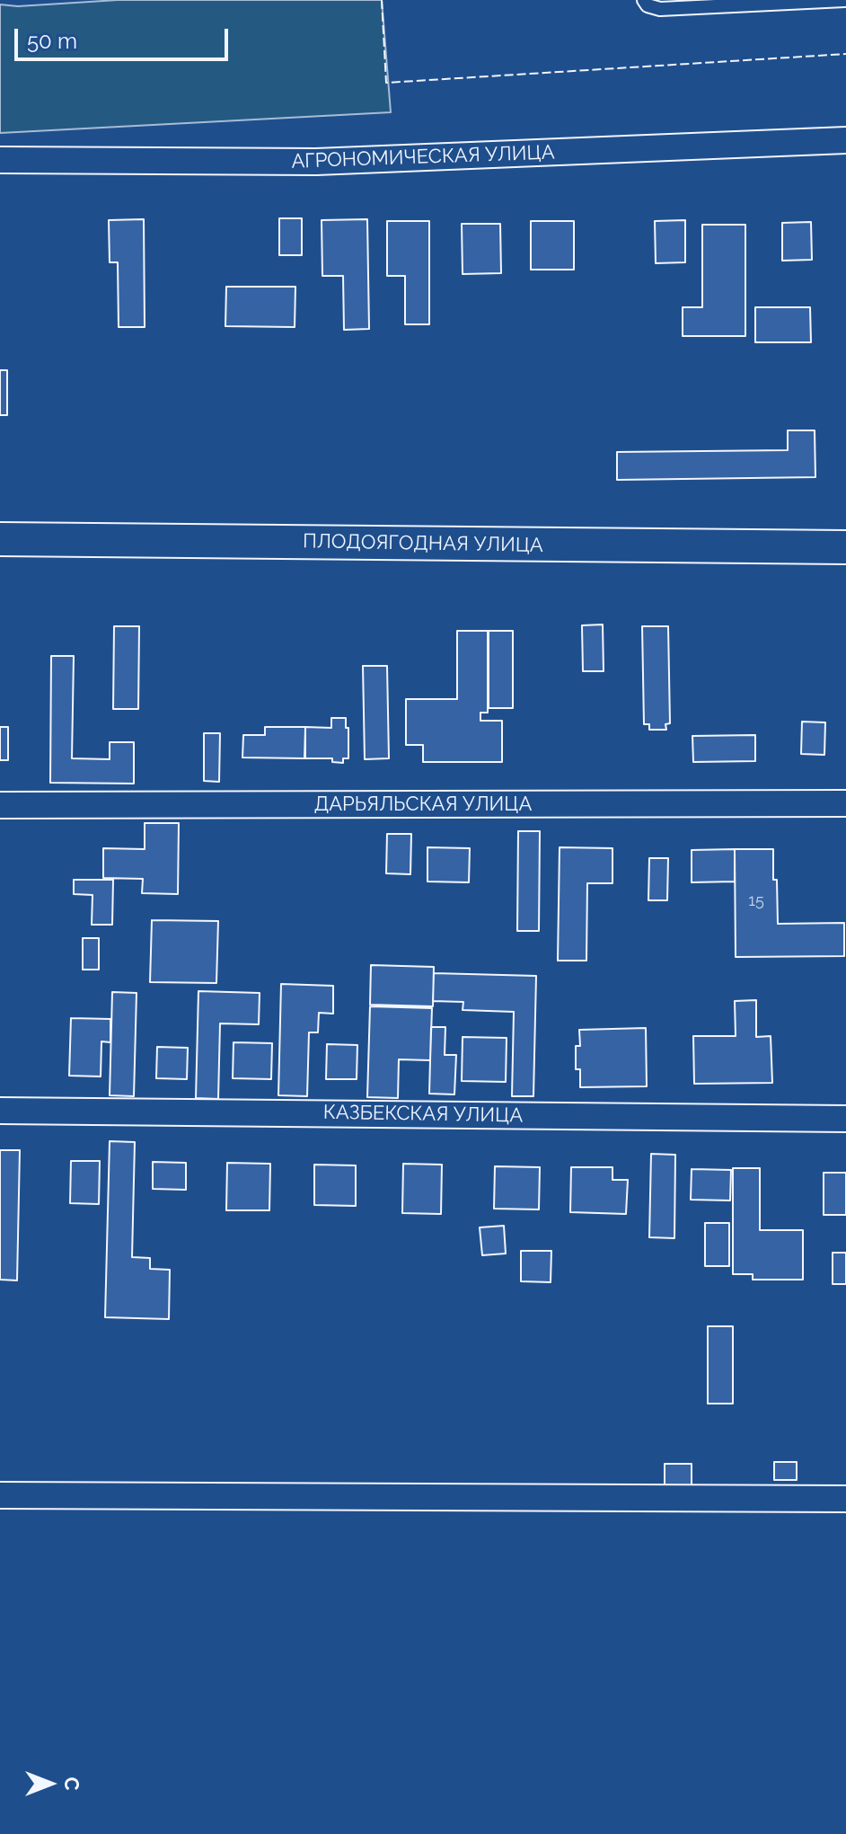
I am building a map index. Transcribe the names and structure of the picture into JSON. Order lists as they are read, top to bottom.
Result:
{
  "streets": {
    "street": [
      "АГРОНОМИЧЕСКАЯ УЛИЦА",
      "ПЛОДОЯГОДНАЯ УЛИЦА",
      "ДАРЬЯЛЬСКАЯ УЛИЦА",
      "КАЗБЕКСКАЯ УЛИЦА"
    ]
  },
  "house_numbers": ["15"],
  "scale_bar": "50 m",
  "north": "right"
}
